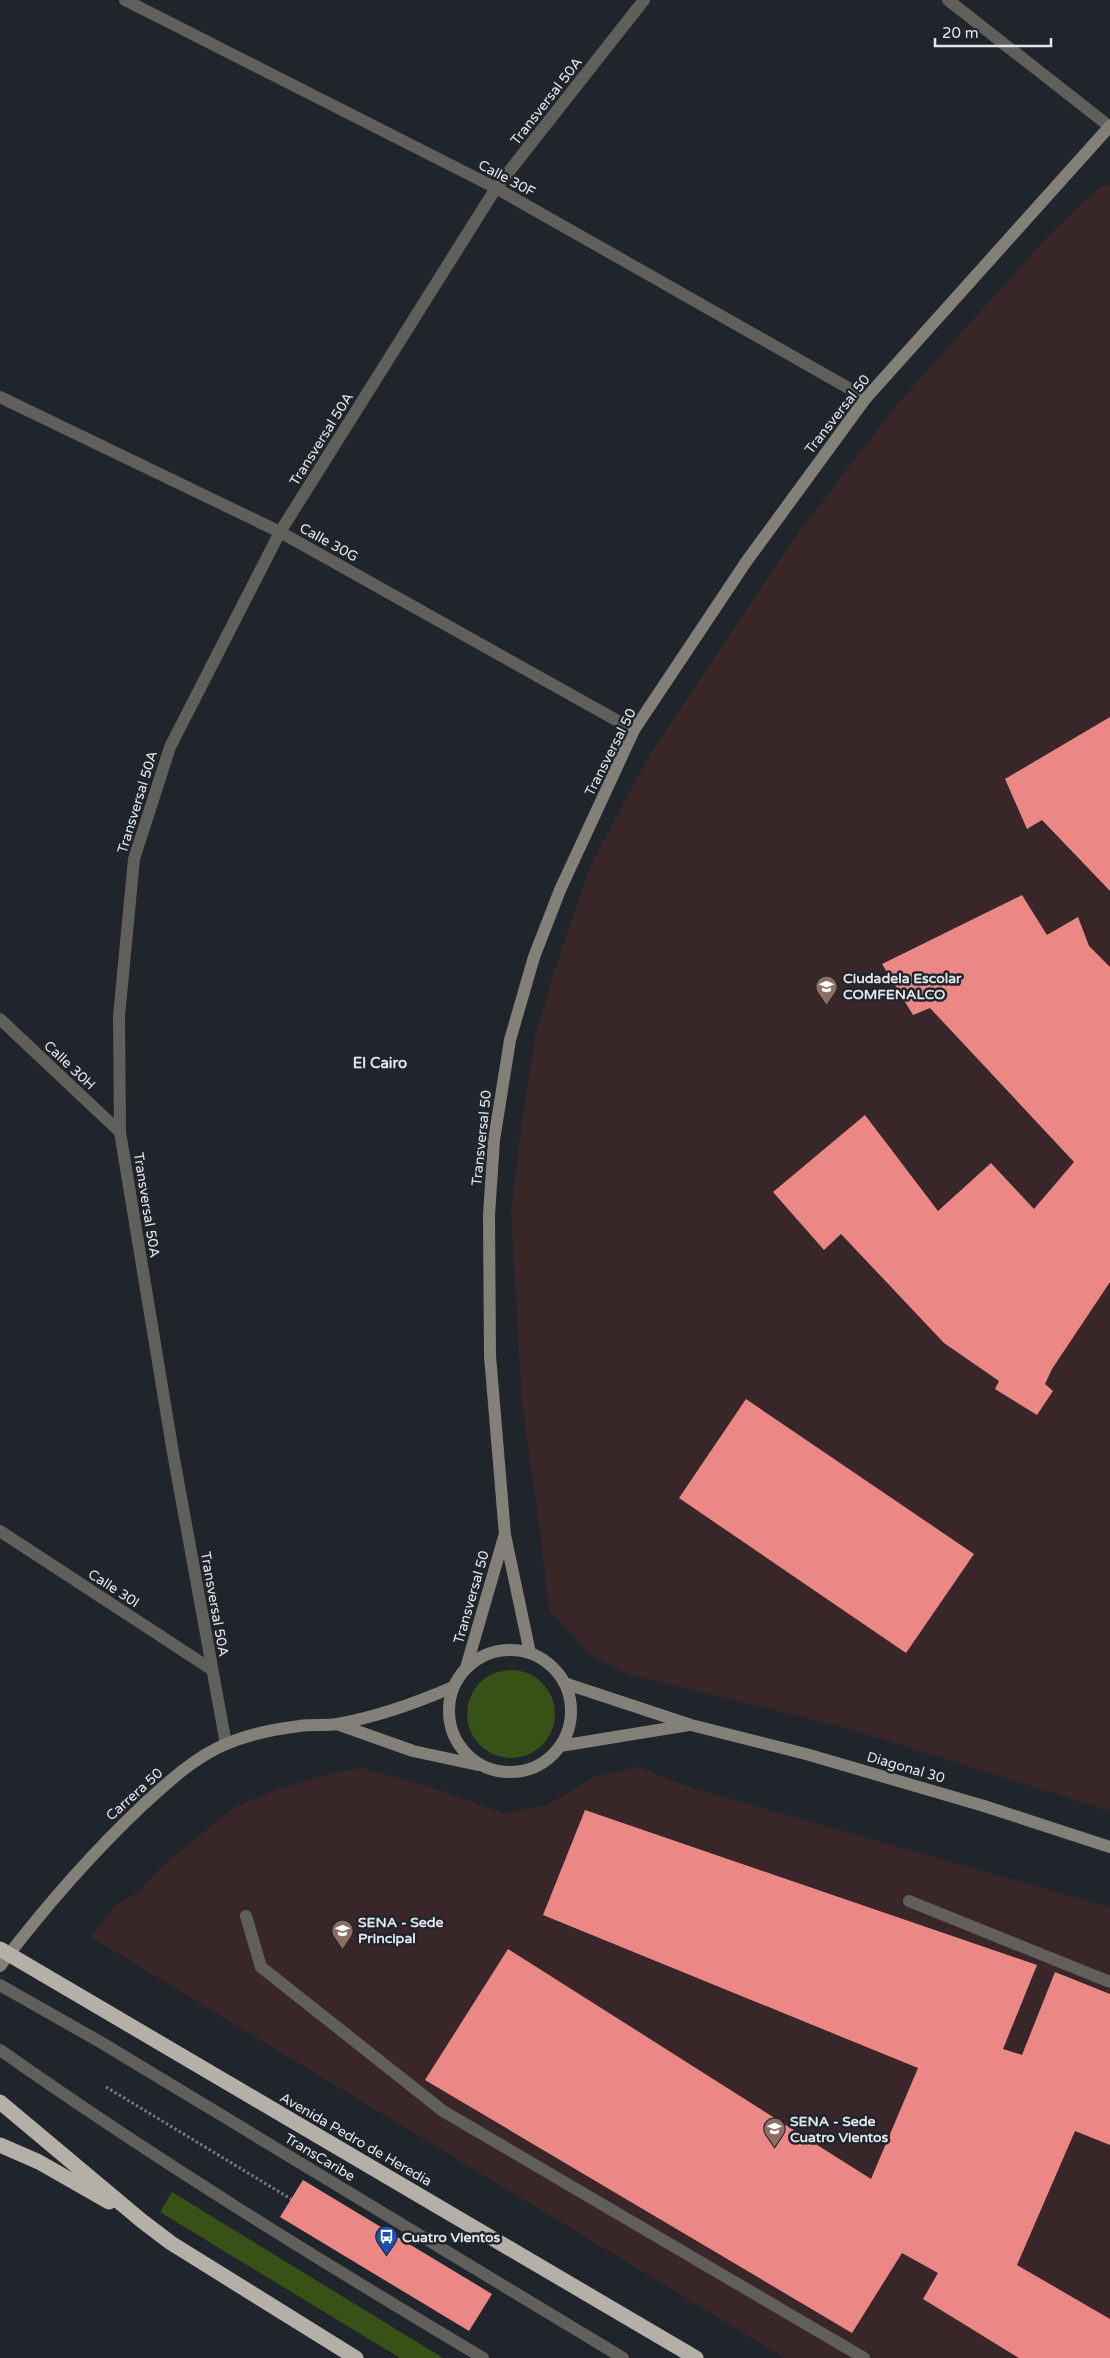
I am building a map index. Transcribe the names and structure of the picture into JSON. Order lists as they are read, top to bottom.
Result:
{
  "streets": {
    "highway": ["Avenida Pedro de Heredia"],
    "street": [
      "Transversal 50A",
      "Calle 30F",
      "Transversal 50",
      "Calle 30G",
      "Calle 30H",
      "Calle 30I",
      "Diagonal 30",
      "Carrera 50",
      "TransCaribe"
    ]
  },
  "crossings": [
    ["Transversal 50A", "Calle 30F"],
    ["Transversal 50A", "Calle 30G"],
    ["Transversal 50A", "Calle 30H"],
    ["Transversal 50A", "Calle 30I"],
    ["Transversal 50A", "Carrera 50"],
    ["Calle 30F", "Transversal 50"],
    ["Transversal 50", "Calle 30G"],
    ["Transversal 50", "Diagonal 30"],
    ["Transversal 50", "Carrera 50"],
    ["Diagonal 30", "Carrera 50"],
    ["Carrera 50", "Avenida Pedro de Heredia"]
  ],
  "districts": ["El Cairo"],
  "places": {
    "school or university": ["Ciudadela Escolar COMFENALCO", "SENA - Sede Principal", "SENA - Sede Cuatro Vientos"],
    "bus stop": ["Cuatro Vientos"]
  },
  "scale_bar": "20 m"
}
